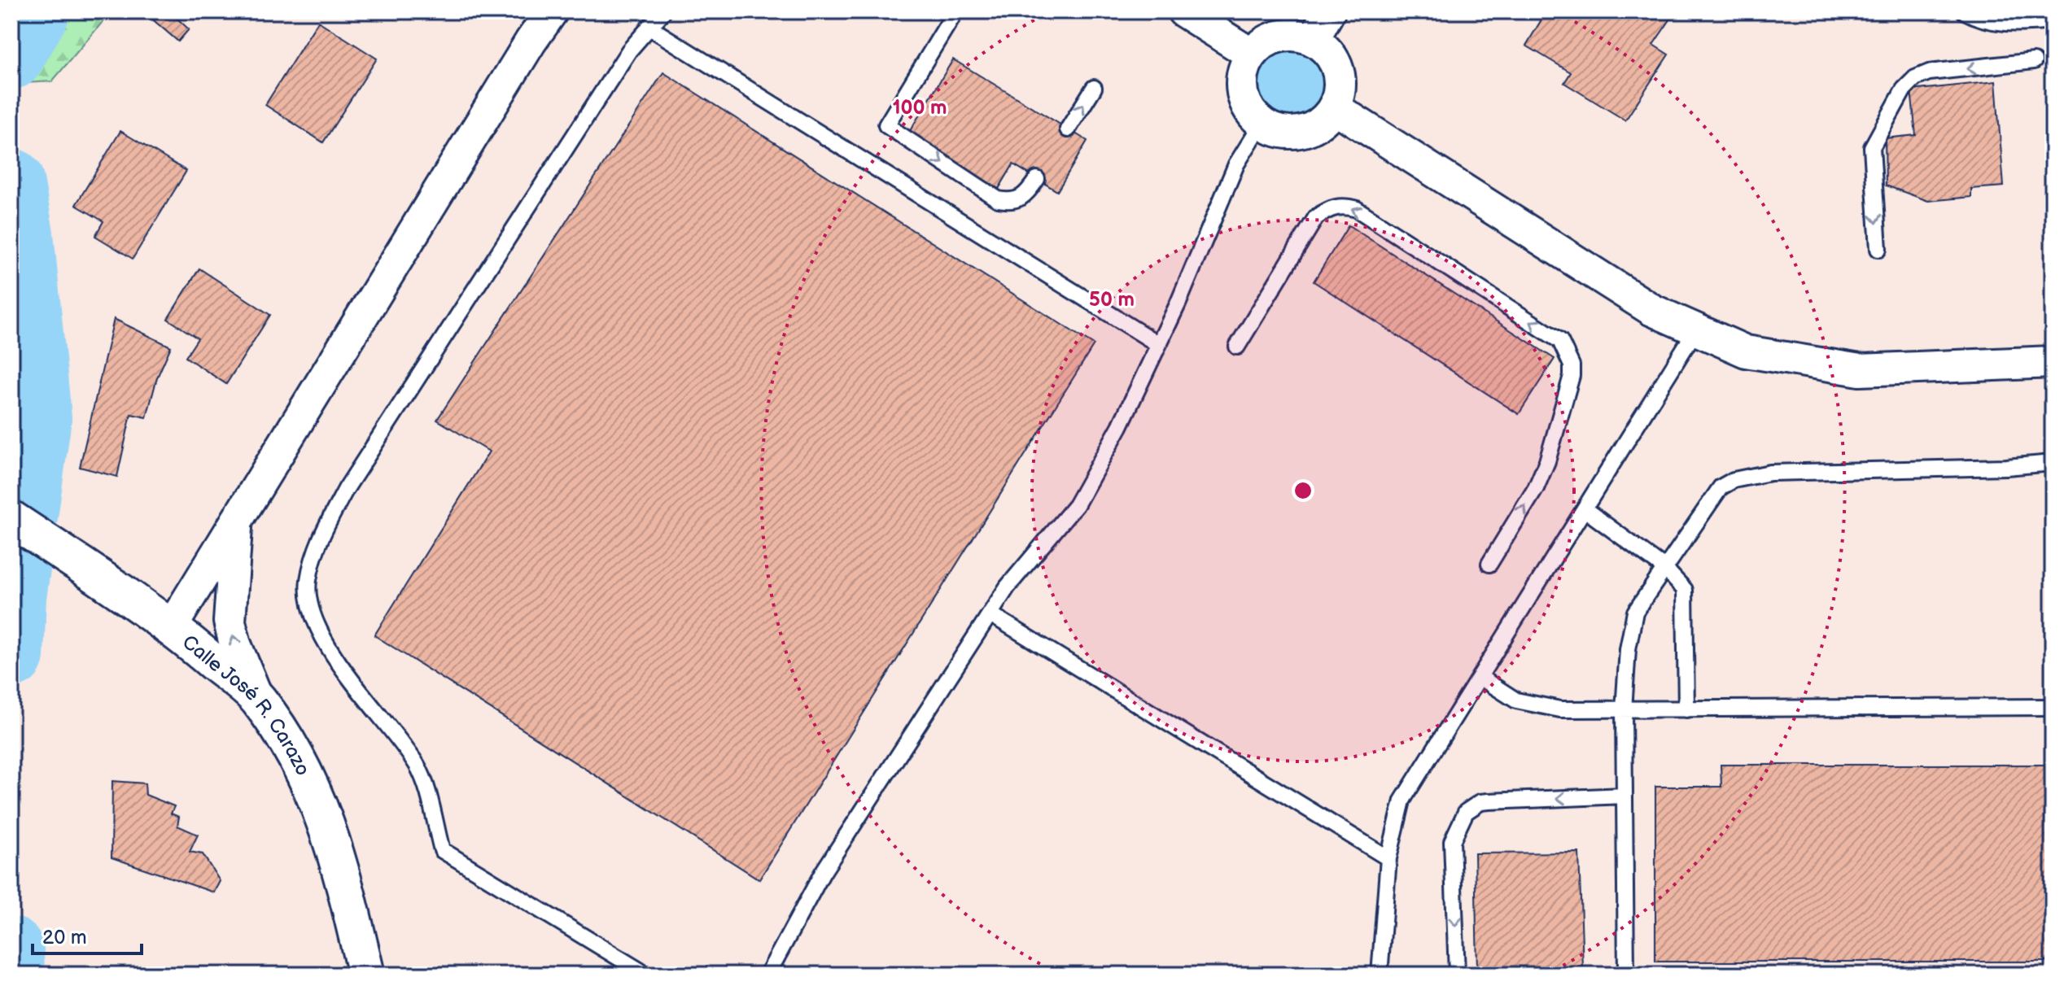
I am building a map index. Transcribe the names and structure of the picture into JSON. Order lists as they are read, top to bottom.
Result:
{
  "streets": {
    "street": ["Calle José R. Carazo"]
  },
  "scale_bar": "20 m",
  "rings": ["100 m", "50 m"]
}
